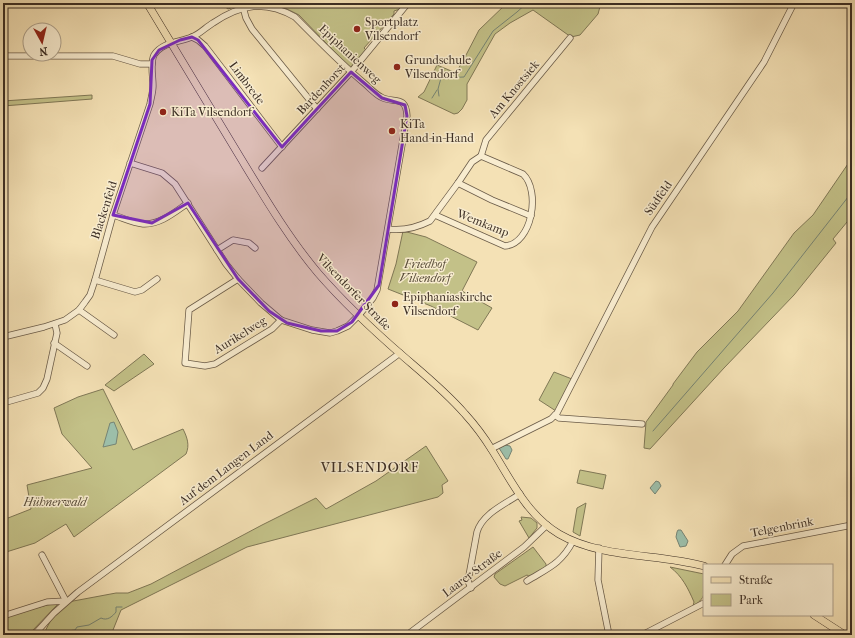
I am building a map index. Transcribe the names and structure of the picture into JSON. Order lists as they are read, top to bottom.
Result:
{
  "streets": {
    "main road": ["Vilsendorfer Straße"],
    "street": [
      "Epiphanienweg",
      "Limbrede",
      "Bardenhorst",
      "Am Knostsiek",
      "Südfeld",
      "Blackenfeld",
      "Wemkamp",
      "Aurikelweg",
      "Auf dem Langen Land",
      "Telgenbrink",
      "Laarer Straße"
    ]
  },
  "crossings": [
    ["Epiphanienweg", "Limbrede"],
    ["Epiphanienweg", "Bardenhorst"],
    ["Epiphanienweg", "Wemkamp"],
    ["Epiphanienweg", "Vilsendorfer Straße"],
    ["Epiphanienweg", "Aurikelweg"],
    ["Limbrede", "Bardenhorst"],
    ["Am Knostsiek", "Wemkamp"],
    ["Vilsendorfer Straße", "Auf dem Langen Land"],
    ["Vilsendorfer Straße", "Laarer Straße"]
  ],
  "districts": ["VILSENDORF"],
  "parks": ["Friedhof Vilsendorf", "Hühnerwald"],
  "places": [
    "Sportplatz Vilsendorf",
    "Grundschule Vilsendorf",
    "KiTa Vilsendorf",
    "KiTa Hand-in-Hand",
    "Epiphaniaskirche Vilsendorf"
  ],
  "legend": ["Straße", "Park"],
  "north": "bottom"
}
